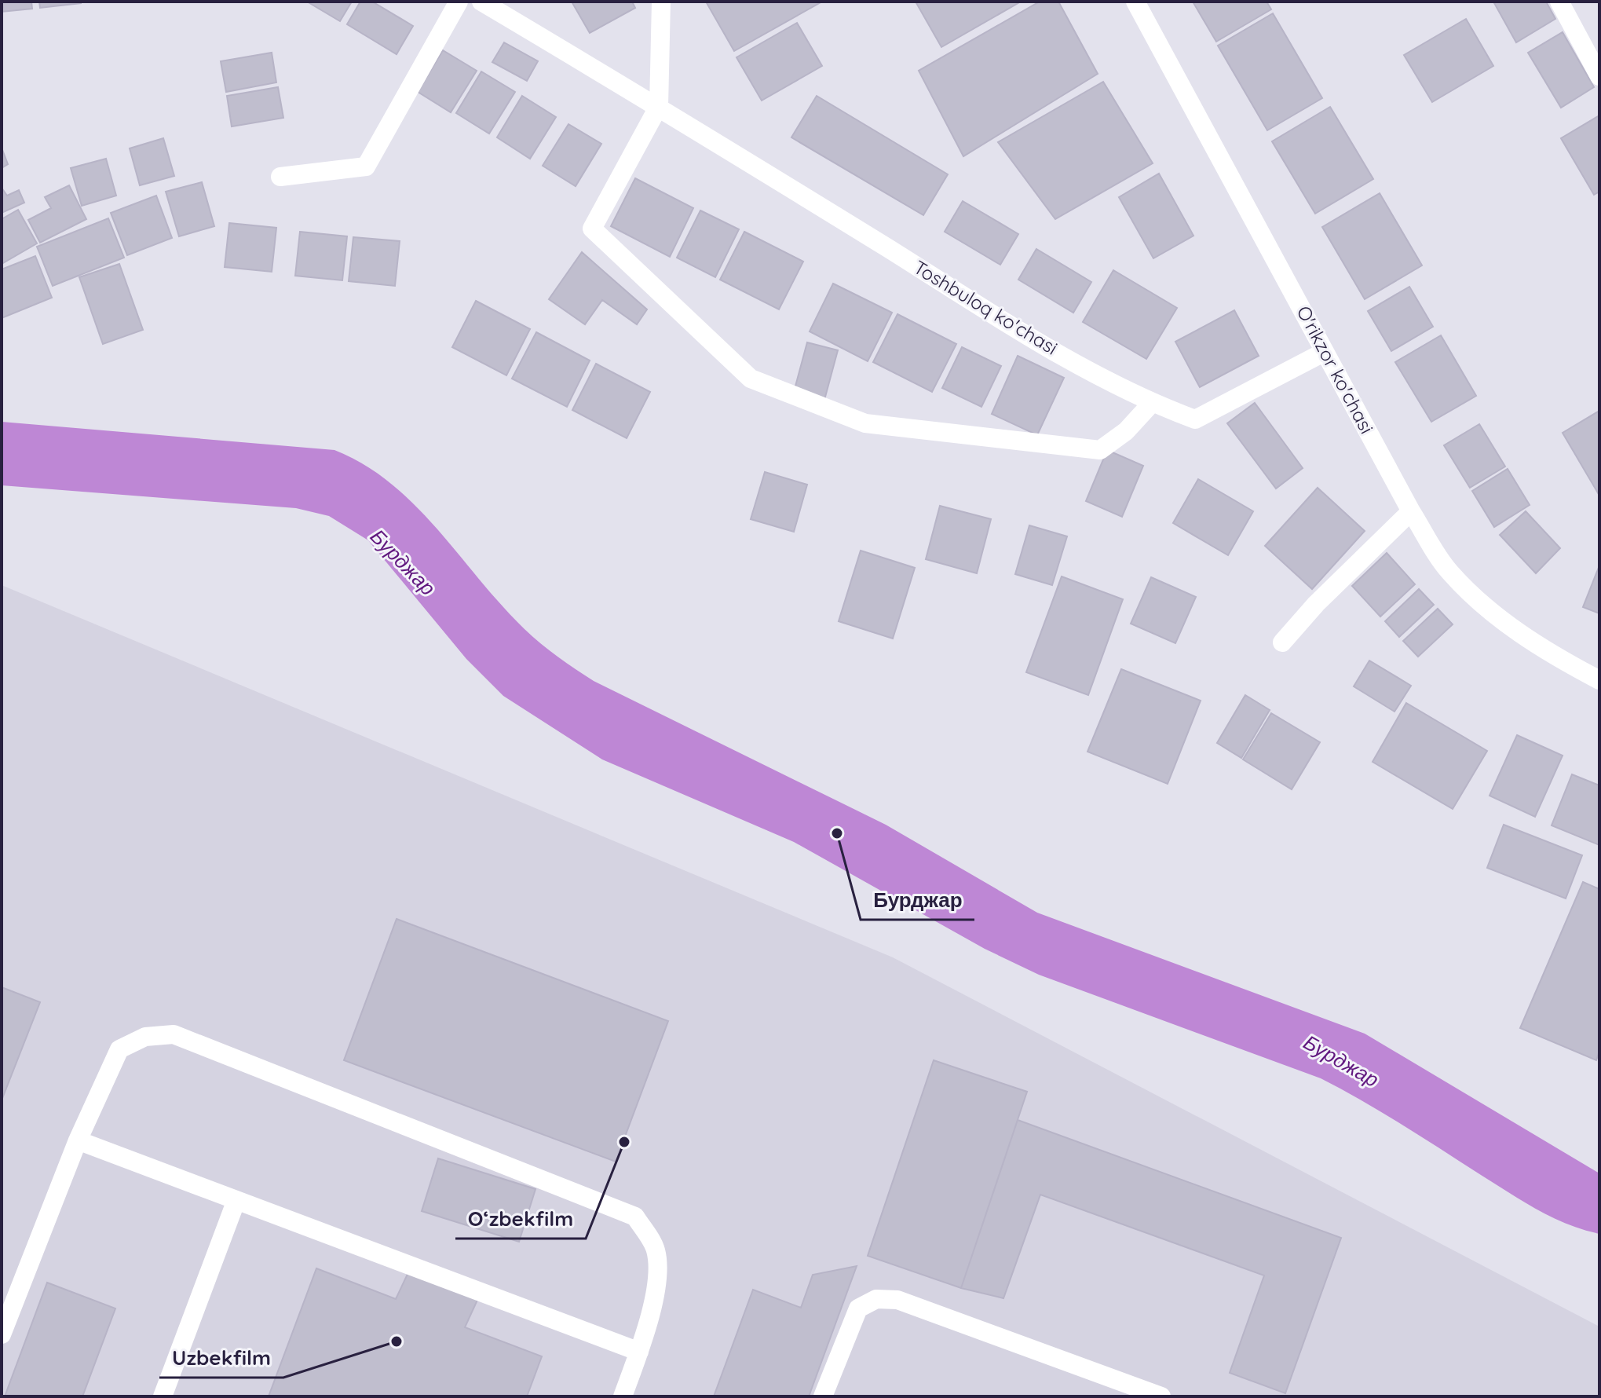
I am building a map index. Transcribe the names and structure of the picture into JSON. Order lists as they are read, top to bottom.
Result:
{
  "streets": {
    "street": ["Toshbuloq ko'chasi", "O'rikzor ko'chasi"]
  },
  "crossings": [
    ["Toshbuloq ko'chasi", "O'rikzor ko'chasi"]
  ],
  "water": ["Бурджар"],
  "places": ["Бурджар", "Oʻzbekfilm", "Uzbekfilm"]
}
